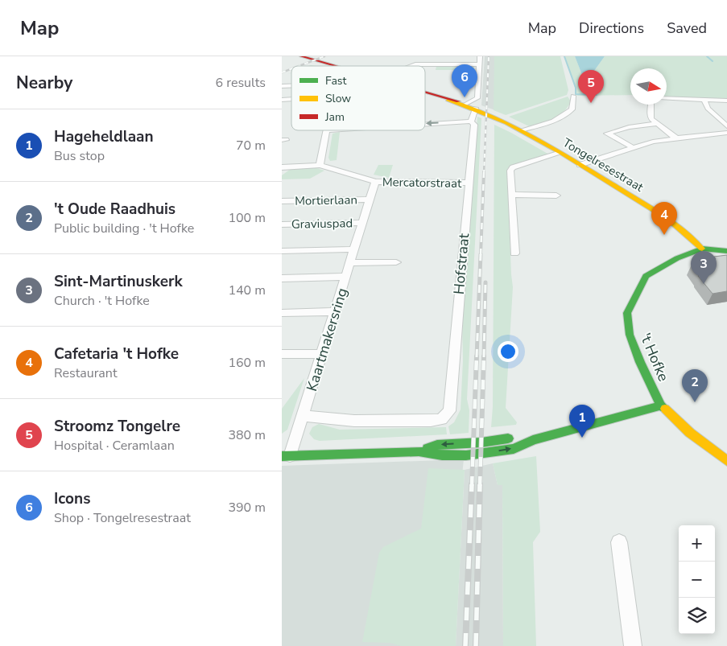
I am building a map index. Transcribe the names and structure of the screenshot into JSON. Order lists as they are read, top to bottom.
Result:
{
  "streets": {
    "main road": ["Tongelresestraat", "'t Hofke"],
    "street": [
      "Mercatorstraat",
      "Mortierlaan",
      "Graviuspad",
      "Hofstraat",
      "Kaartmakersring"
    ]
  },
  "crossings": [
    ["Tongelresestraat", "Hofstraat"],
    ["Tongelresestraat", "'t Hofke"],
    ["Mercatorstraat", "Hofstraat"],
    ["Mercatorstraat", "Kaartmakersring"],
    ["Mortierlaan", "Kaartmakersring"],
    ["Graviuspad", "Kaartmakersring"],
    ["Hofstraat", "Kaartmakersring"]
  ],
  "legend": ["Fast", "Slow", "Jam"],
  "north": "right",
  "page": {
    "header": "Map",
    "nav": ["Map", "Directions", "Saved"],
    "heading": ["Nearby", "6 results"],
    "pins": [
      "6",
      "5",
      "4",
      "3",
      "2",
      "1"
    ],
    "list": [
      {
        "mark": "1",
        "name": "Hageheldlaan",
        "note": "Bus stop",
        "value": "70 m"
      },
      {
        "mark": "2",
        "name": "'t Oude Raadhuis",
        "note": "Public building · 't Hofke",
        "value": "100 m"
      },
      {
        "mark": "3",
        "name": "Sint-Martinuskerk",
        "note": "Church · 't Hofke",
        "value": "140 m"
      },
      {
        "mark": "4",
        "name": "Cafetaria 't Hofke",
        "note": "Restaurant",
        "value": "160 m"
      },
      {
        "mark": "5",
        "name": "Stroomz Tongelre",
        "note": "Hospital · Ceramlaan",
        "value": "380 m"
      },
      {
        "mark": "6",
        "name": "Icons",
        "note": "Shop · Tongelresestraat",
        "value": "390 m"
      }
    ],
    "map_buttons": ["+", "−"]
  }
}
